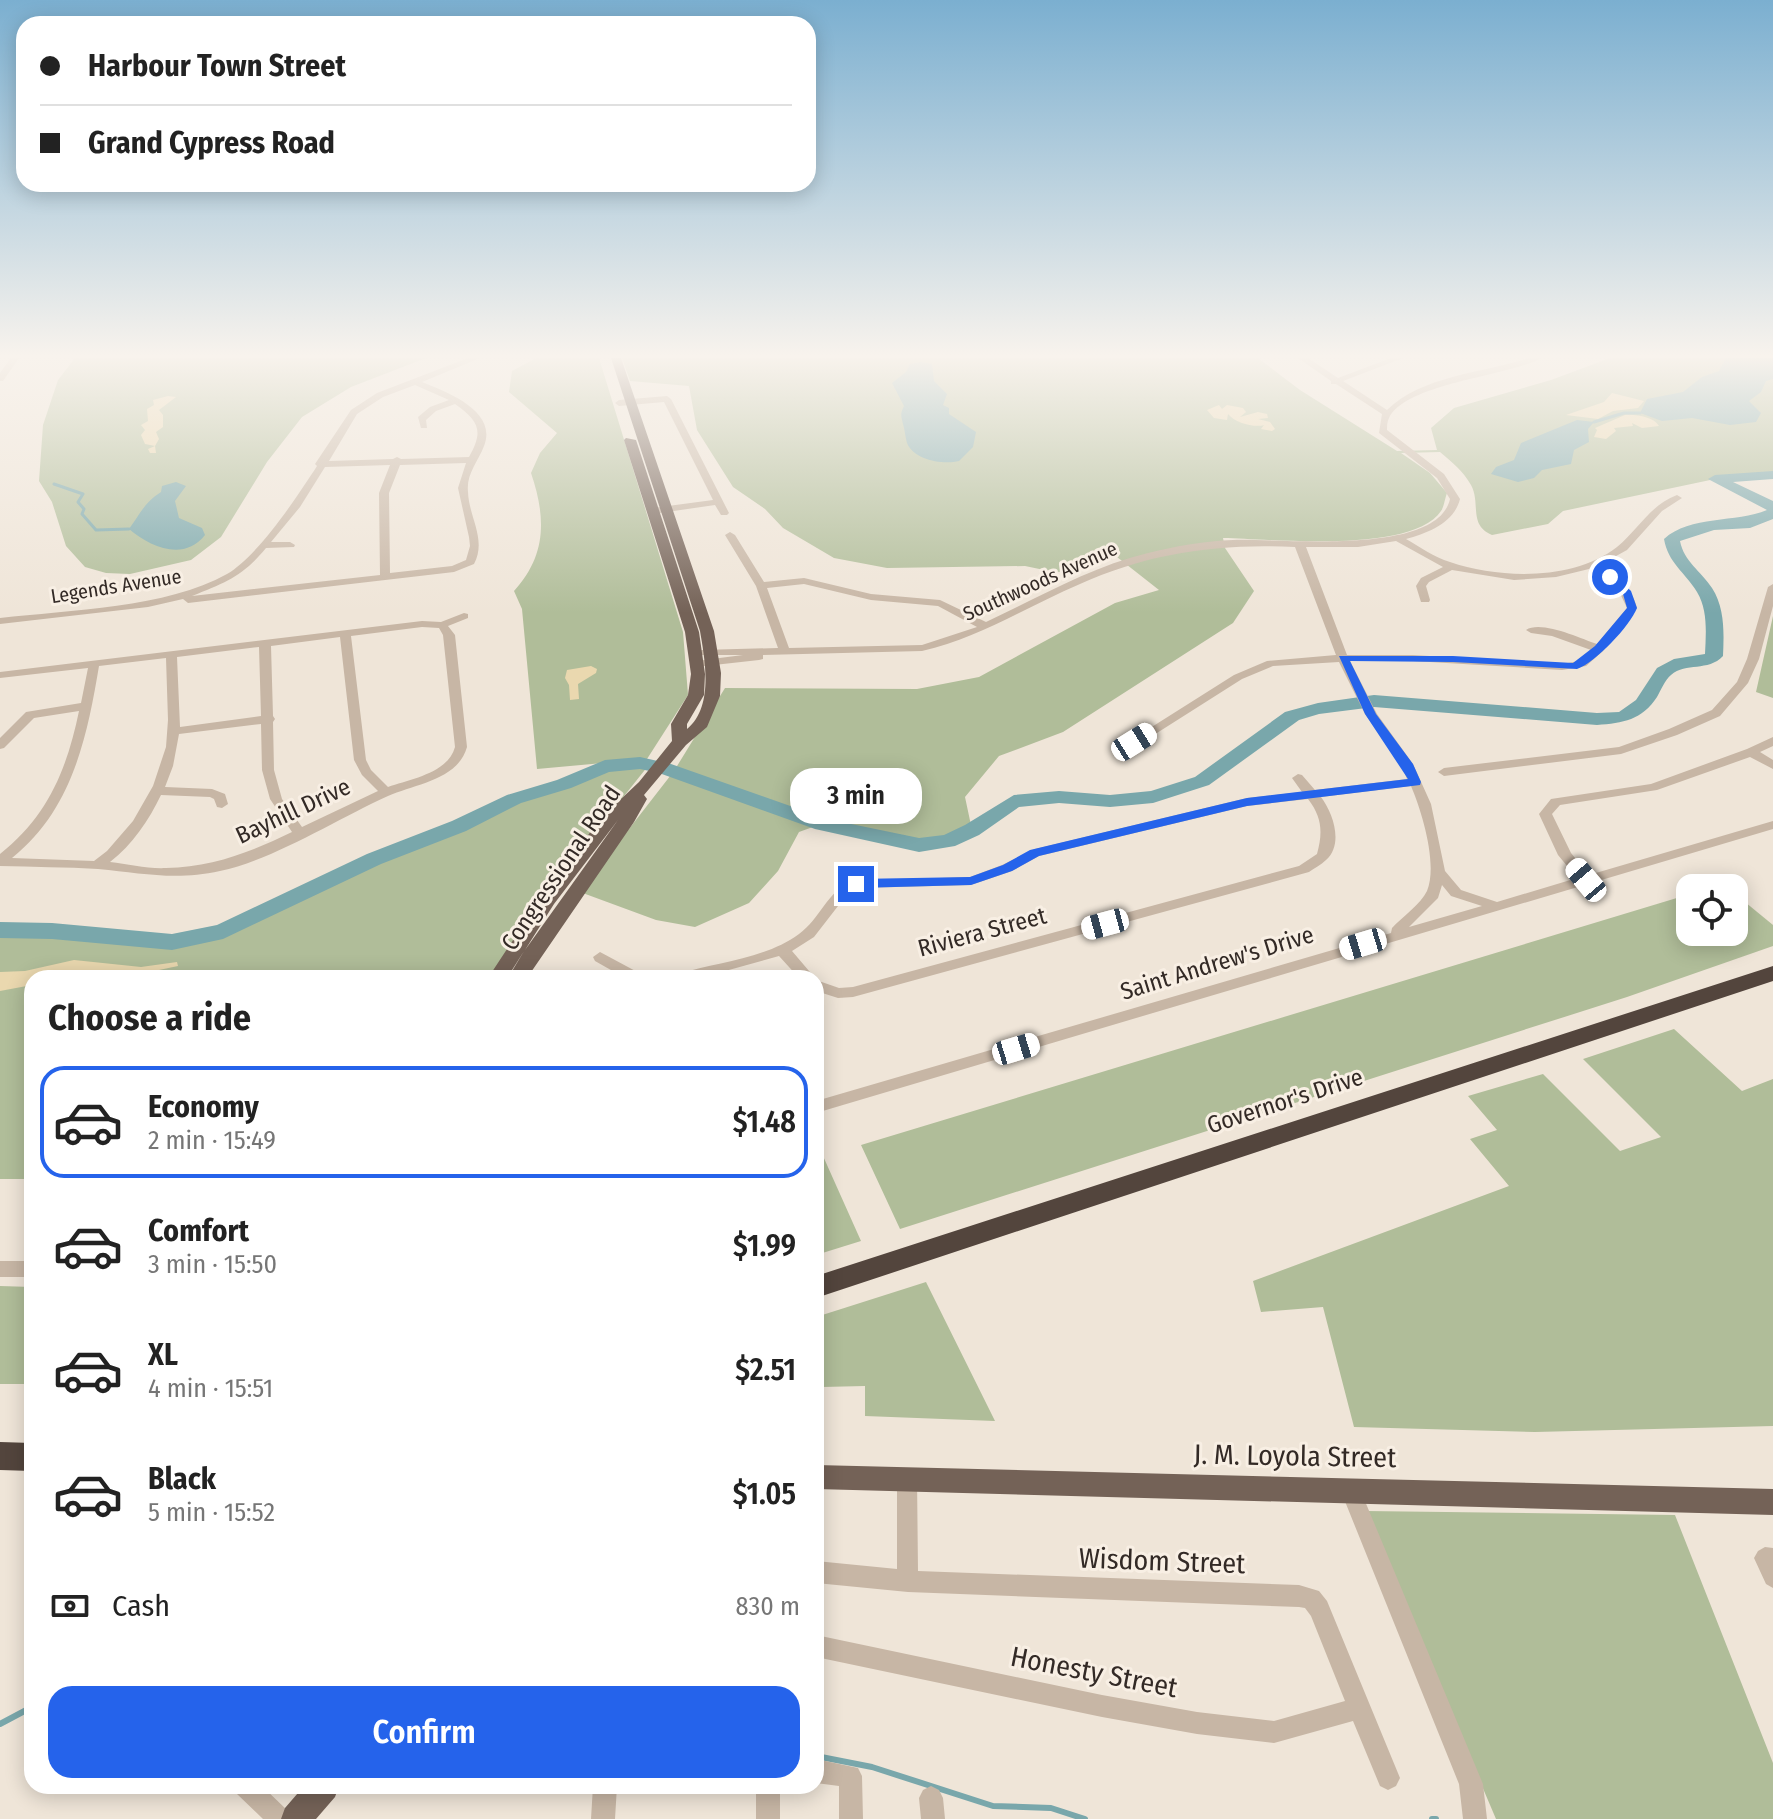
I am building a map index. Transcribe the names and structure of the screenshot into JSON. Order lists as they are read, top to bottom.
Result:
{
  "streets": {
    "highway": ["Governor's Drive"],
    "main road": ["Congressional Road", "J. M. Loyola Street"],
    "street": [
      "Southwoods Avenue",
      "Legends Avenue",
      "Bayhill Drive",
      "Riviera Street",
      "Saint Andrew's Drive",
      "Wisdom Street",
      "Honesty Street"
    ]
  },
  "crossings": [
    ["Southwoods Avenue", "Congressional Road"],
    ["Wisdom Street", "Honesty Street"]
  ],
  "page": {
    "banner": ["Harbour Town Street", "Grand Cypress Road"],
    "bubble": "3 min",
    "heading": "Choose a ride",
    "list": [
      {
        "name": "Economy",
        "note": "2 min · 15:49",
        "value": "$1.48"
      },
      {
        "name": "Comfort",
        "note": "3 min · 15:50",
        "value": "$1.99"
      },
      {
        "name": "XL",
        "note": "4 min · 15:51",
        "value": "$2.51"
      },
      {
        "name": "Black",
        "note": "5 min · 15:52",
        "value": "$1.05"
      }
    ],
    "pay": ["Cash", "830 m"],
    "buttons": "Confirm"
  }
}
